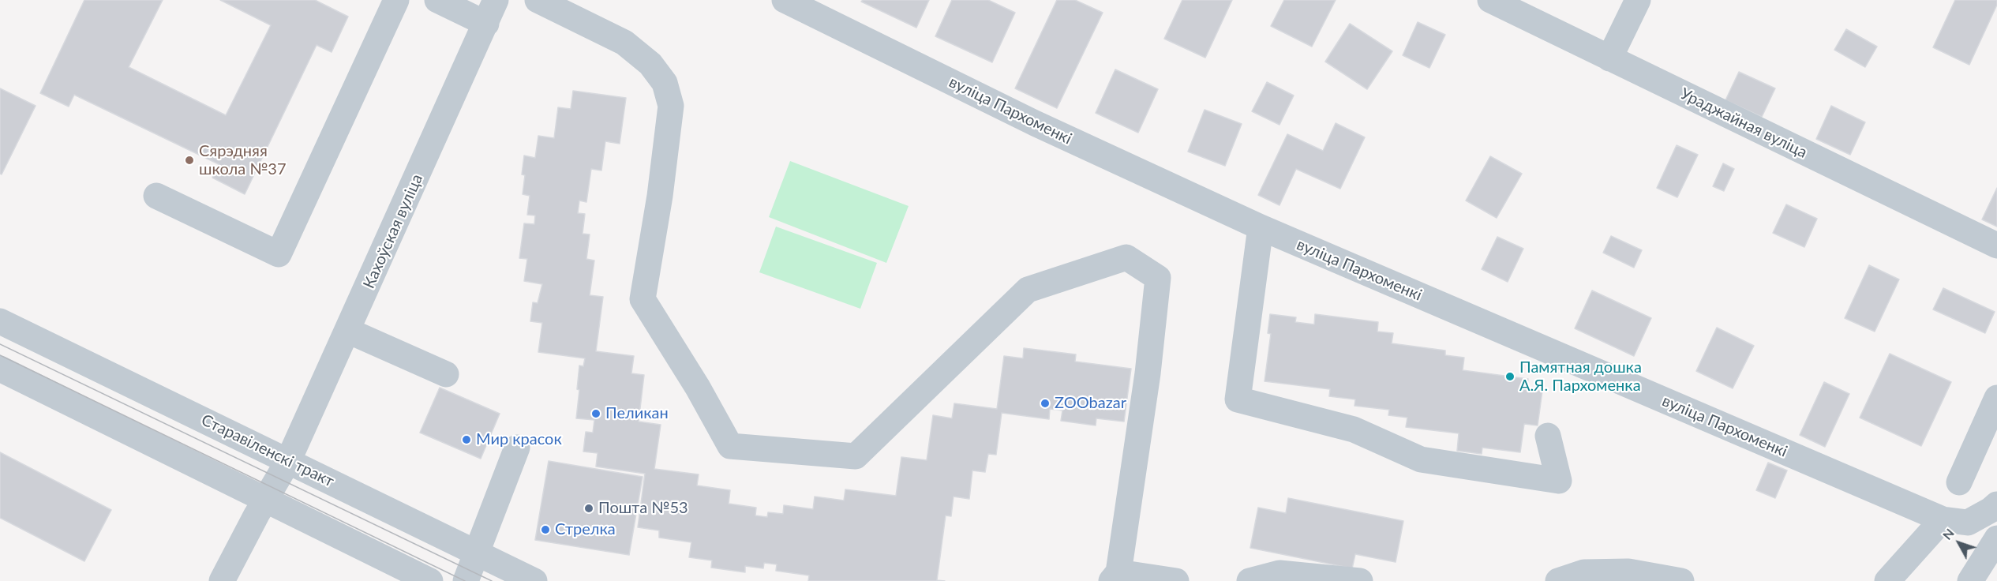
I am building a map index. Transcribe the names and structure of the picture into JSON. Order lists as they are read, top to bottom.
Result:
{
  "streets": {
    "street": [
      "вуліца Пархоменкі",
      "Ураджайная вуліца",
      "Кахоўская вуліца",
      "Старавіленскі тракт"
    ]
  },
  "crossings": [
    ["Кахоўская вуліца", "Старавіленскі тракт"]
  ],
  "places": [
    "Сярэдняя школа №37",
    "Памятная дошка А.Я. Пархоменка",
    "ZOObazar",
    "Пеликан",
    "Мир красок",
    "Пошта №53",
    "Стрелка"
  ],
  "north": "top left"
}
